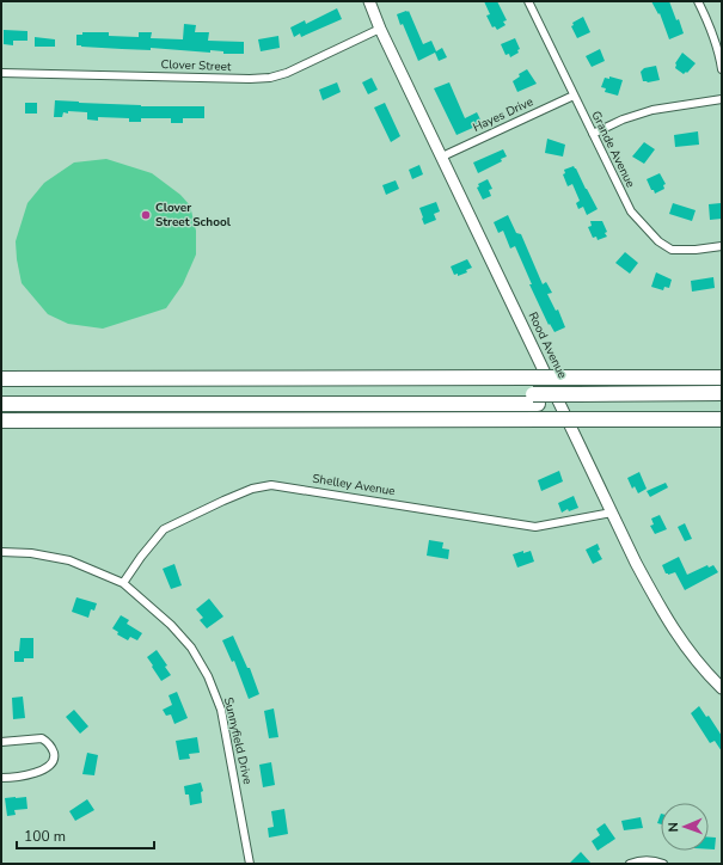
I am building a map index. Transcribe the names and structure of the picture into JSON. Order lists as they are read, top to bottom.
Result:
{
  "streets": {
    "street": [
      "Clover Street",
      "Hayes Drive",
      "Grande Avenue",
      "Rood Avenue",
      "Shelley Avenue",
      "Sunnyfield Drive"
    ]
  },
  "crossings": [
    ["Clover Street", "Rood Avenue"],
    ["Hayes Drive", "Grande Avenue"],
    ["Hayes Drive", "Rood Avenue"],
    ["Rood Avenue", "Shelley Avenue"],
    ["Shelley Avenue", "Sunnyfield Drive"]
  ],
  "places": ["Clover Street School"],
  "scale_bar": "100 m",
  "north": "left"
}
